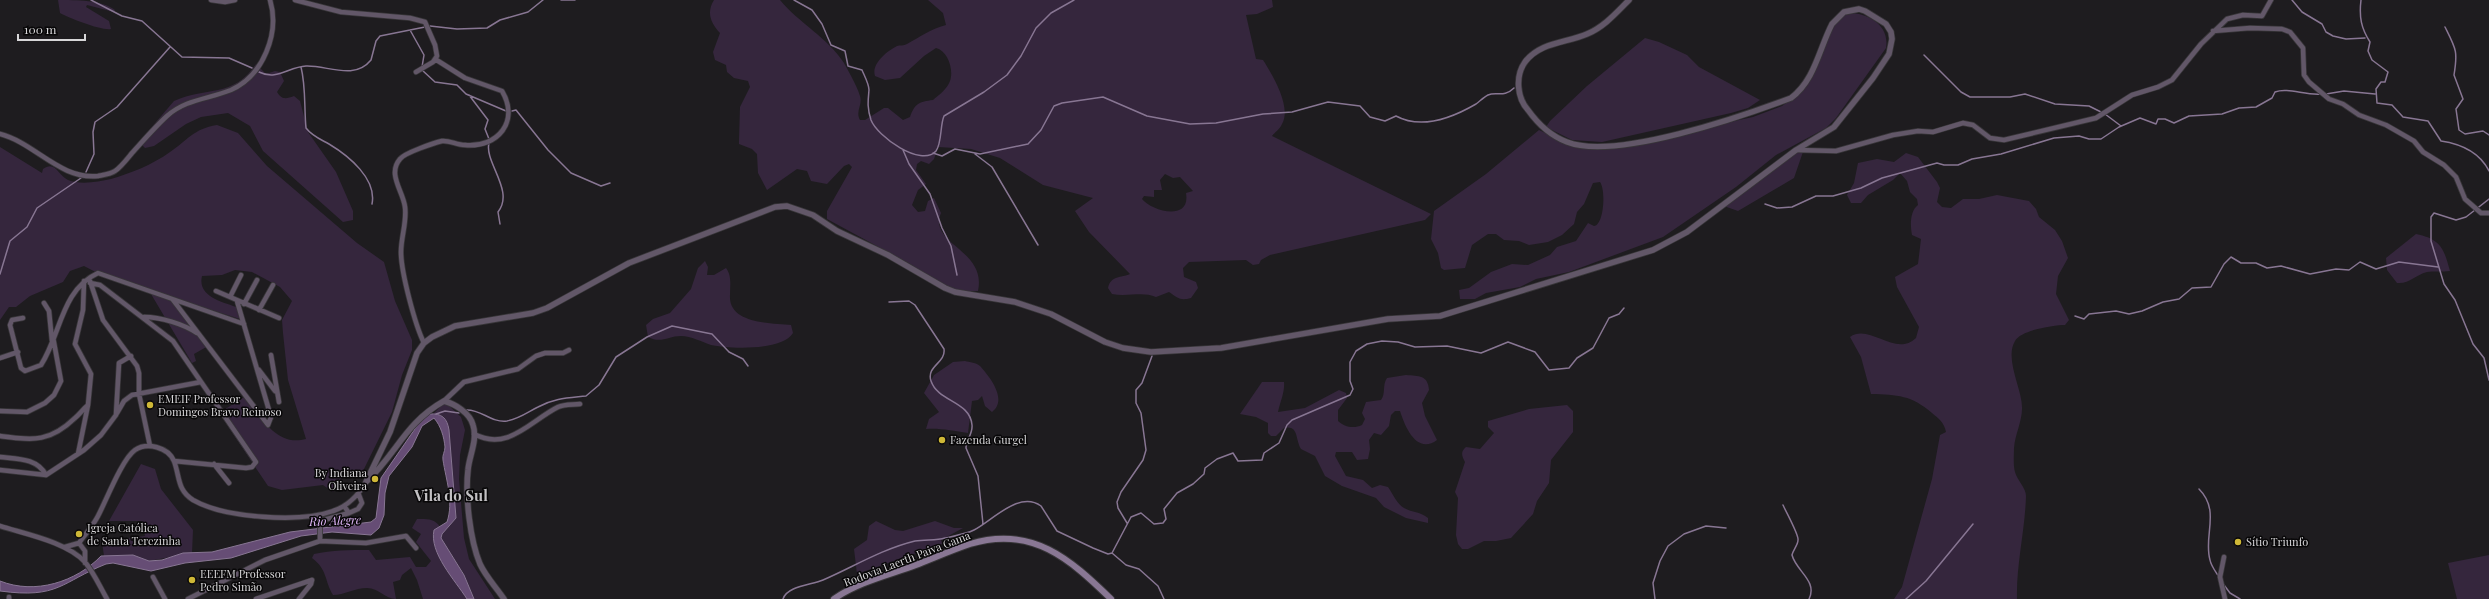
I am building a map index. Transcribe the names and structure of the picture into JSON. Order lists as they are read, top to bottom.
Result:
{
  "streets": {
    "main road": ["Rodovia Laerth Paiva Gama"]
  },
  "districts": ["Vila do Sul"],
  "water": ["Rio Alegre"],
  "places": [
    "EMEIF Professor Domingos Bravo Reinoso",
    "Fazenda Gurgel",
    "By Indiana Oliveira",
    "Igreja Católica de Santa Terezinha",
    "Sítio Triunfo",
    "EEEFM Professor Pedro Simão"
  ],
  "scale_bar": "100 m"
}
